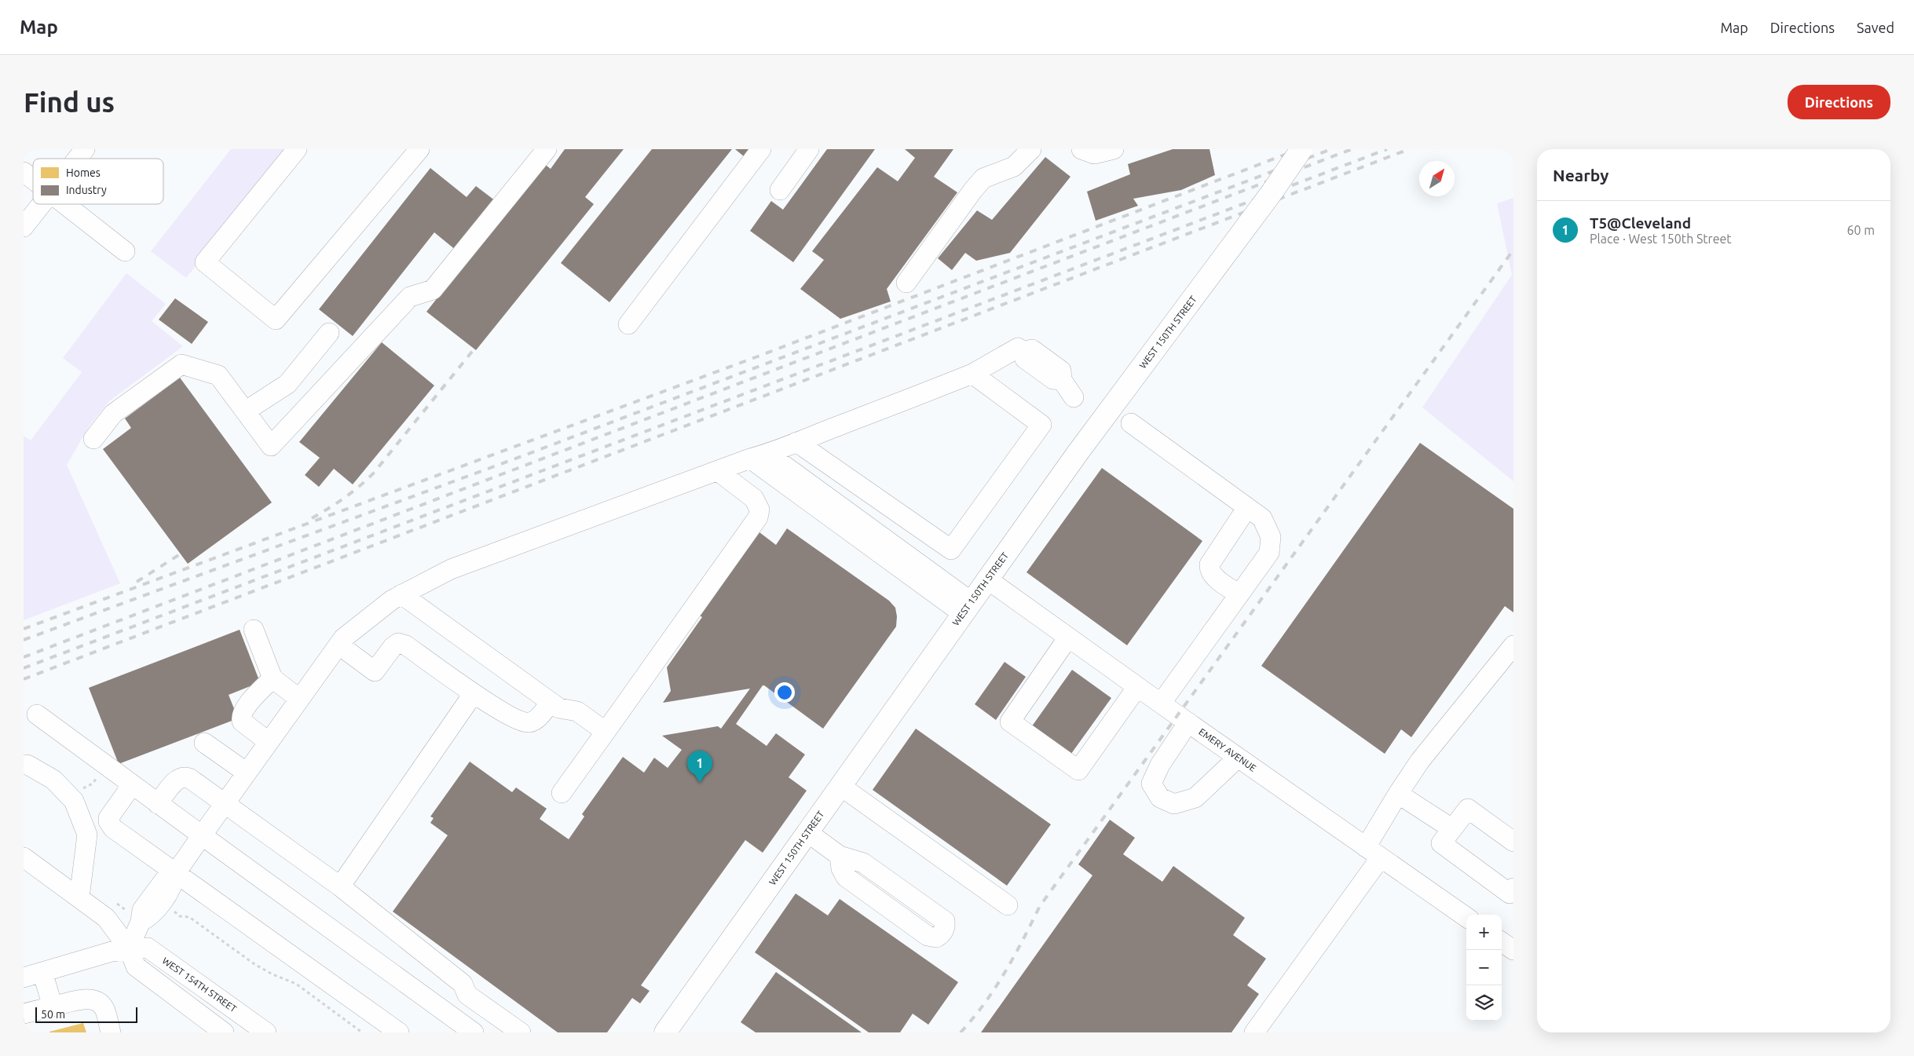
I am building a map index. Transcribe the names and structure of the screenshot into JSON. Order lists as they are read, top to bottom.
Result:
{
  "streets": {
    "main road": ["WEST 150TH STREET"],
    "street": ["EMERY AVENUE", "WEST 154TH STREET"]
  },
  "crossings": [
    ["WEST 150TH STREET", "EMERY AVENUE"]
  ],
  "legend": ["Homes", "Industry"],
  "scale_bar": "50 m",
  "north": "top right",
  "page": {
    "header": "Map",
    "nav": ["Map", "Directions", "Saved"],
    "buttons": "Directions",
    "title": "Find us",
    "heading": "Nearby",
    "list": [
      {
        "mark": "1",
        "name": "T5@Cleveland",
        "note": "Place · West 150th Street",
        "value": "60 m"
      }
    ],
    "pins": "1",
    "map_buttons": ["+", "−"],
    "scale": "50 m"
  }
}
